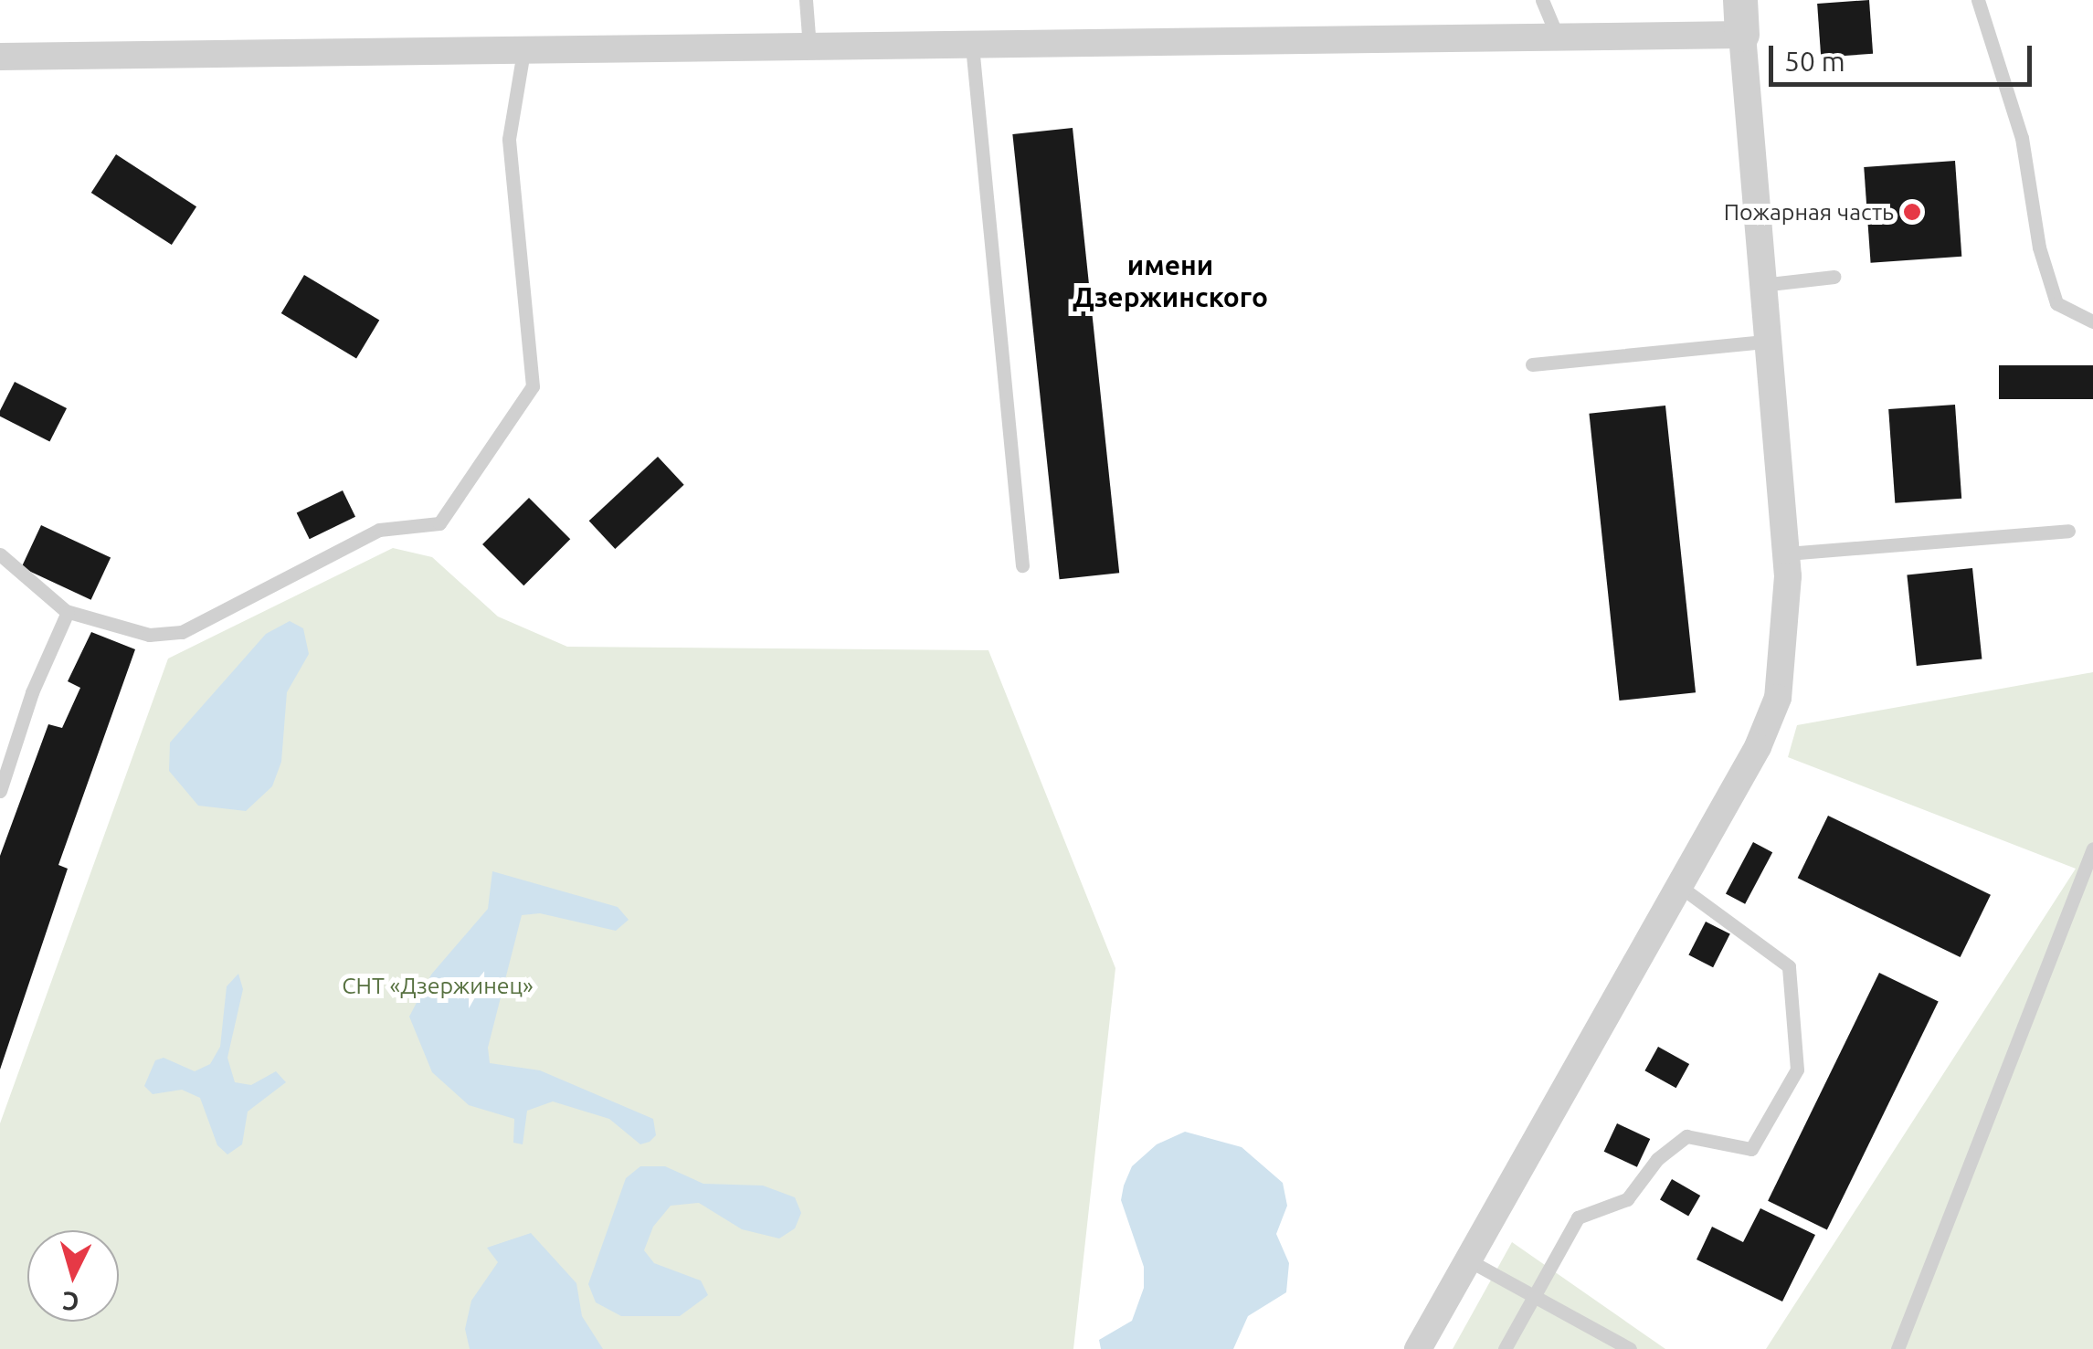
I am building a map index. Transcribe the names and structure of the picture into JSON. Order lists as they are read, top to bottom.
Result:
{
  "districts": ["имени Дзержинского"],
  "parks": ["СНТ «Дзержинец»"],
  "places": ["Пожарная часть"],
  "scale_bar": "50 m",
  "north": "bottom"
}
